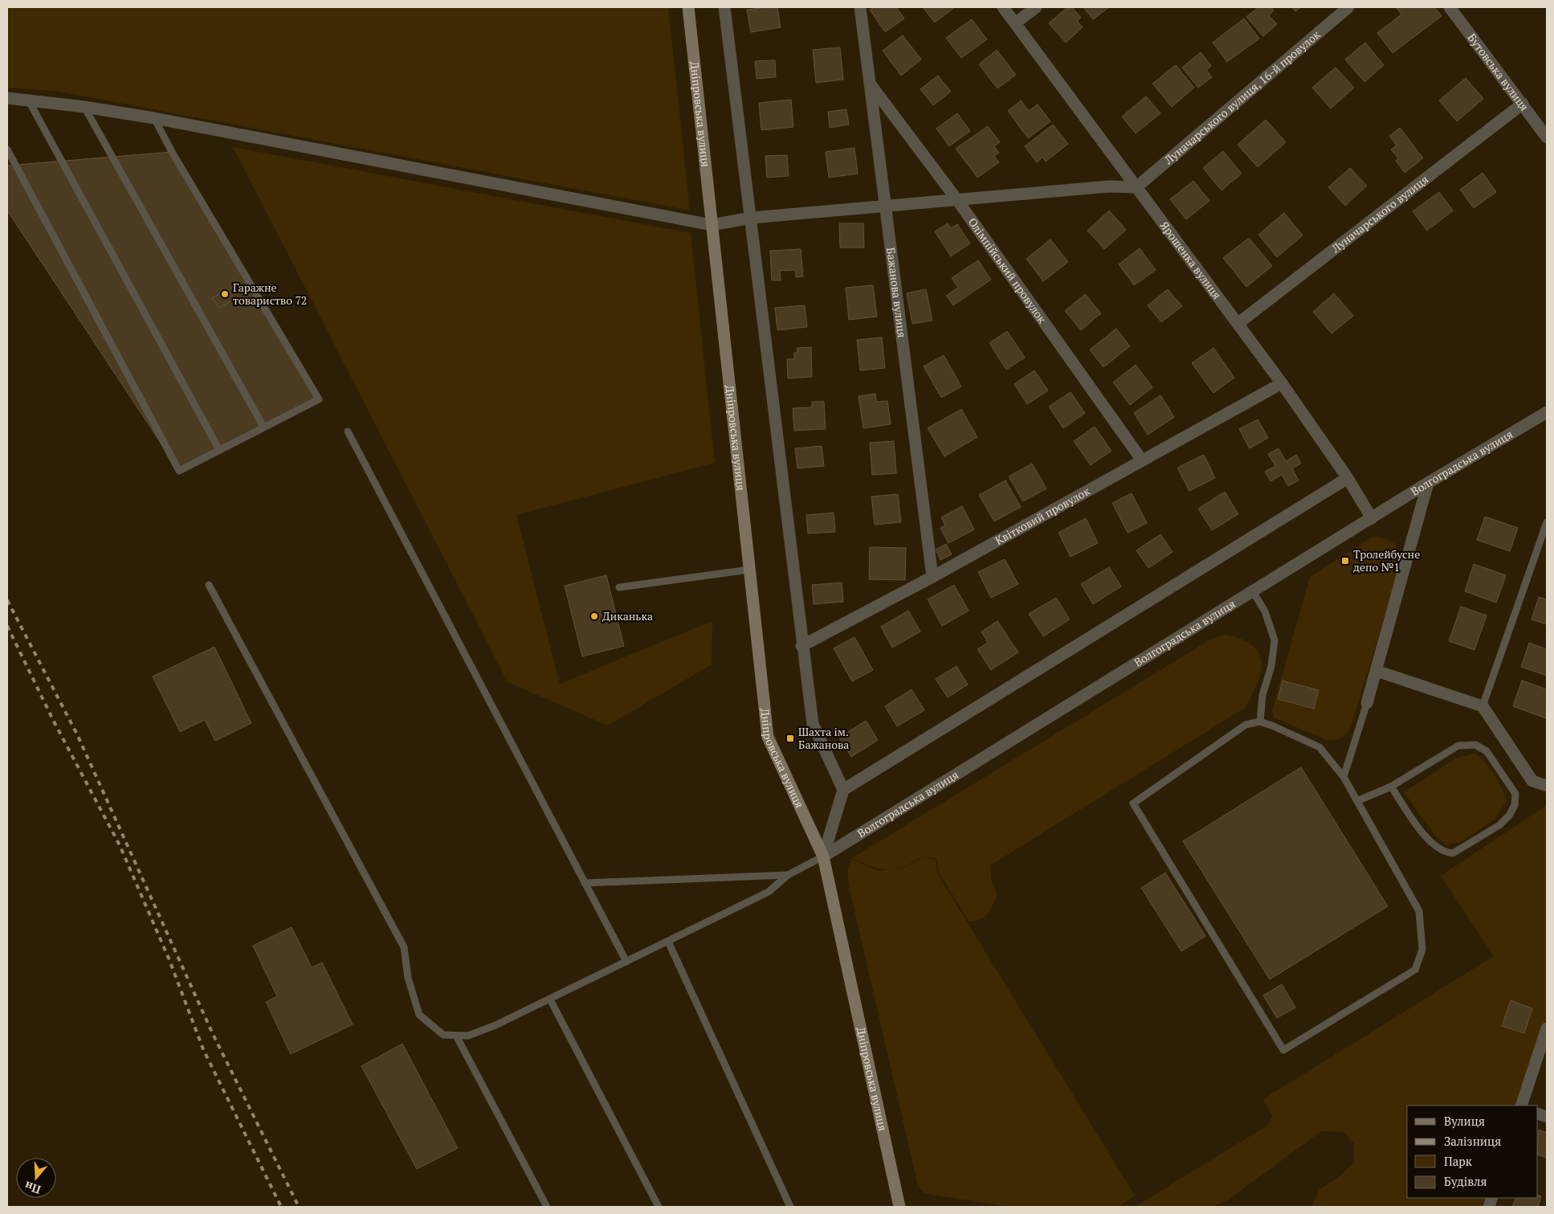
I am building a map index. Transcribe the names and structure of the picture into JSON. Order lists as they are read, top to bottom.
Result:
{
  "streets": {
    "street": [
      "Бутовська вулиця",
      "Луначарського вулиця, 16-й провулок",
      "Дніпровська вулиця",
      "Луначарського вулиця",
      "Ярошенка вулиця",
      "Олімпійський провулок",
      "Бажанова вулиця",
      "Волгоградська вулиця",
      "Квітковий провулок"
    ]
  },
  "crossings": [
    ["Бутовська вулиця", "Луначарського вулиця"],
    ["Луначарського вулиця, 16-й провулок", "Ярошенка вулиця"],
    ["Дніпровська вулиця", "Волгоградська вулиця"],
    ["Луначарського вулиця", "Ярошенка вулиця"],
    ["Ярошенка вулиця", "Волгоградська вулиця"],
    ["Ярошенка вулиця", "Квітковий провулок"],
    ["Олімпійський провулок", "Бажанова вулиця"],
    ["Олімпійський провулок", "Квітковий провулок"],
    ["Бажанова вулиця", "Квітковий провулок"]
  ],
  "places": {
    "other": ["Гаражне товариство 72", "Диканька"],
    "transit": ["Тролейбусне депо №1", "Шахта ім. Бажанова"]
  },
  "legend": [
    "Вулиця",
    "Залізниця",
    "Парк",
    "Будівля"
  ],
  "north": "bottom"
}
